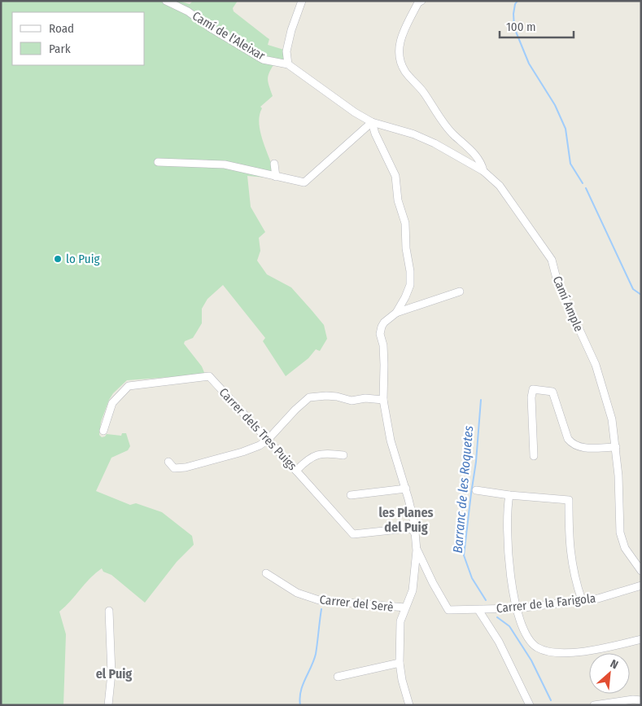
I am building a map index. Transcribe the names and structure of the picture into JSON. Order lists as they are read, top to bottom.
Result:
{
  "streets": {
    "street": [
      "Camí de l'Aleixar",
      "Camí Ample",
      "Carrer dels Tres Puigs",
      "Carrer del Serè",
      "Carrer de la Farigola"
    ]
  },
  "crossings": [
    ["Camí de l'Aleixar", "Camí Ample"]
  ],
  "districts": ["les Planes del Puig", "el Puig"],
  "water": ["Barranc de les Roquetes"],
  "places": ["lo Puig"],
  "legend": ["Road", "Park"],
  "scale_bar": "100 m",
  "north": "top right"
}
